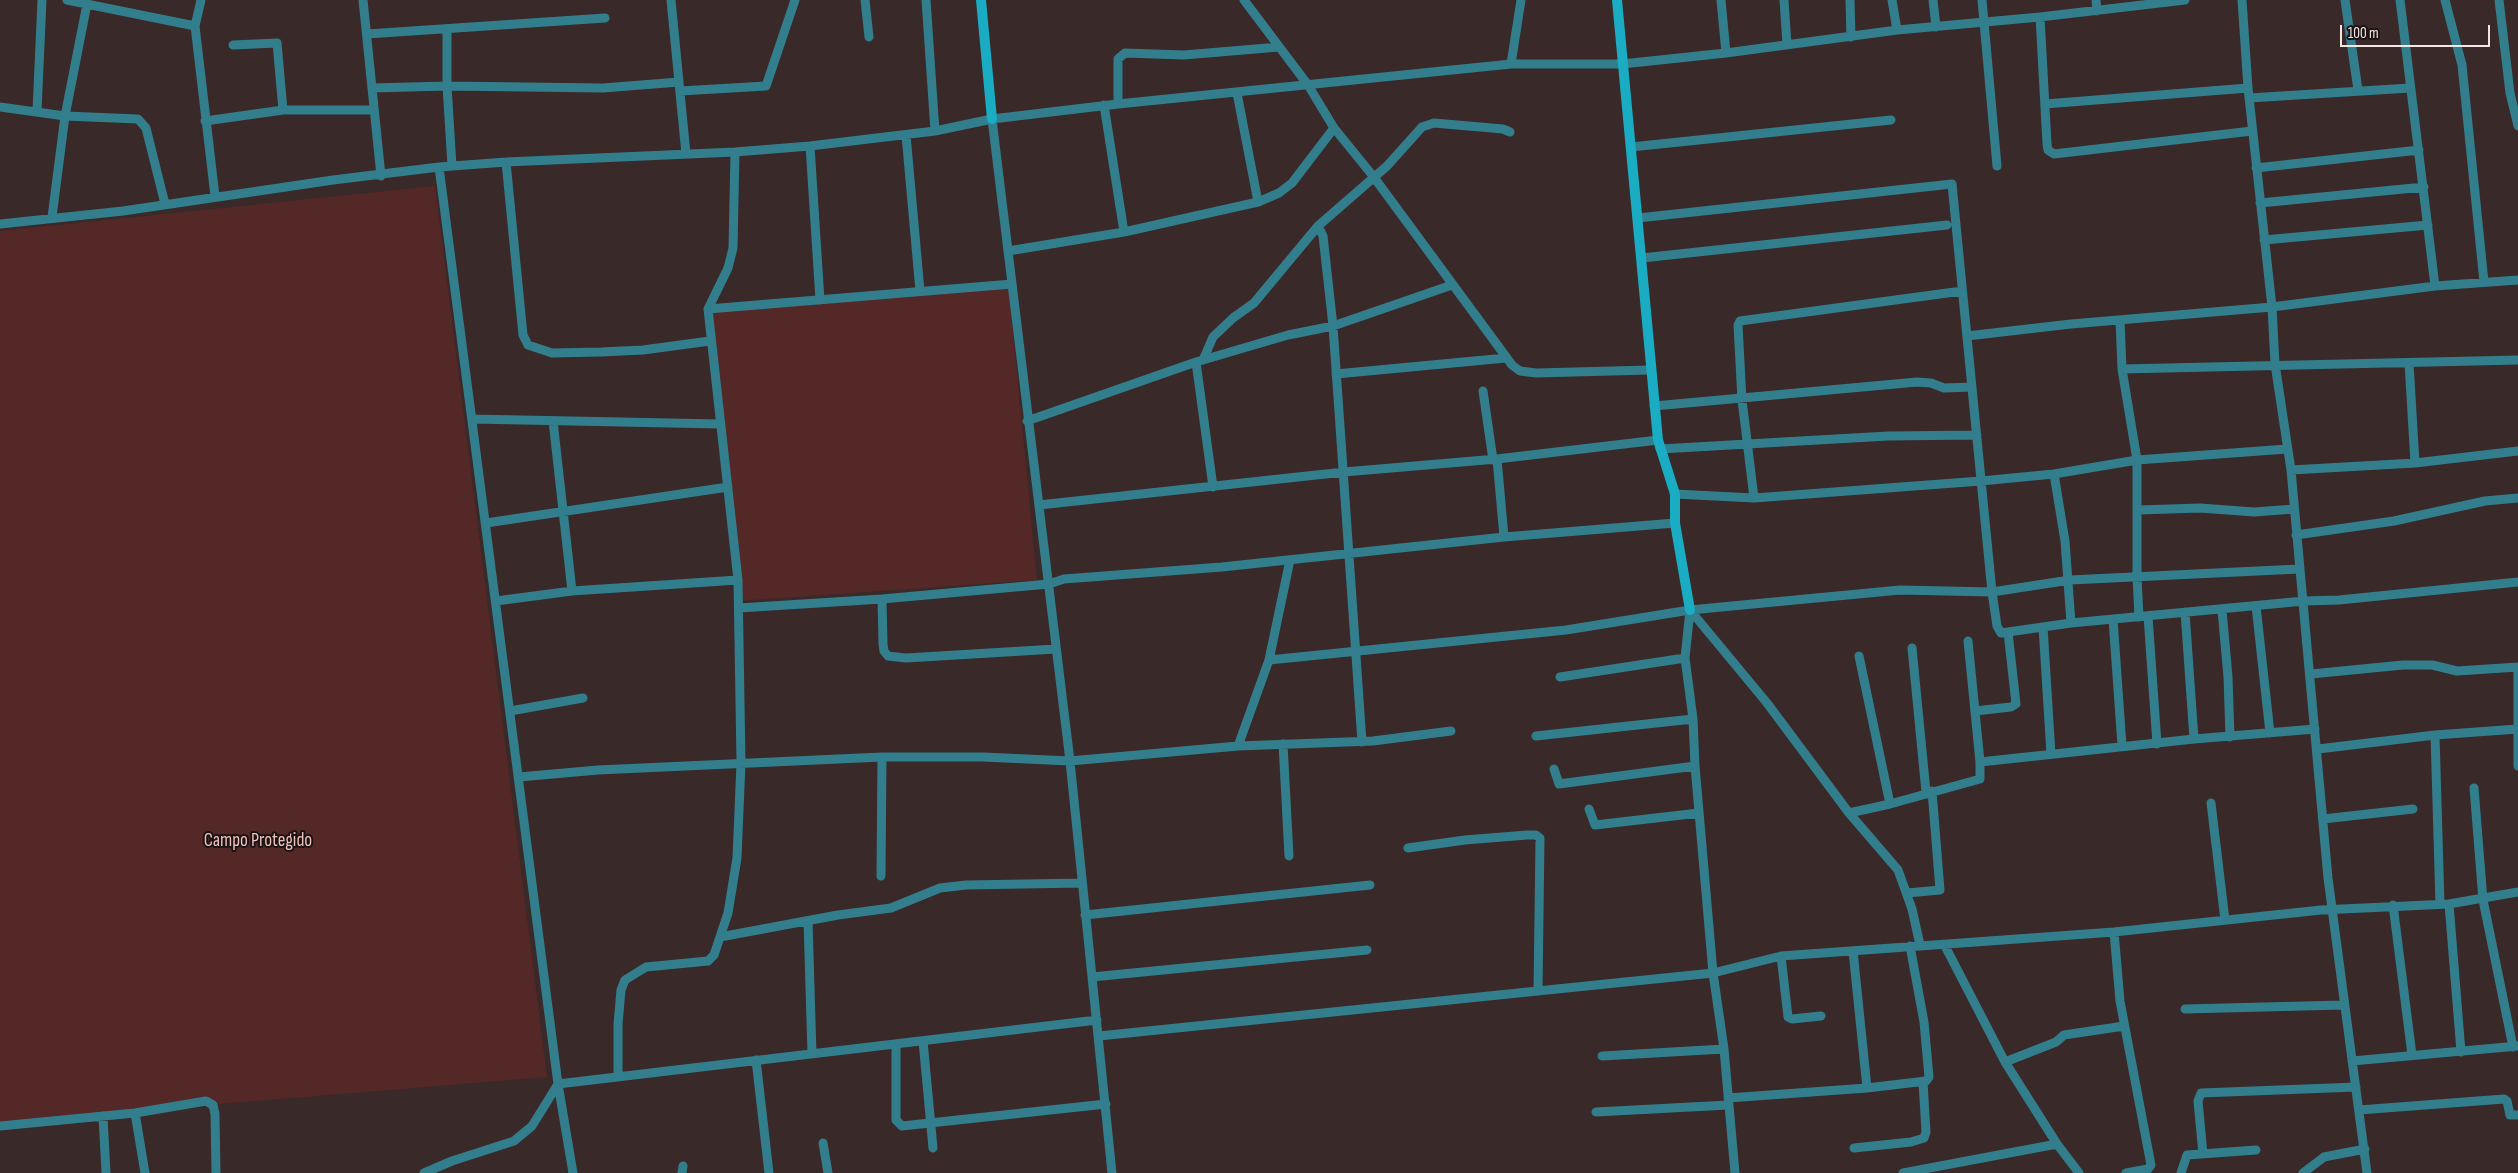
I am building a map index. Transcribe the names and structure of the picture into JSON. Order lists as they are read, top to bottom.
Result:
{
  "parks": ["Campo Protegido"],
  "scale_bar": "100 m"
}
